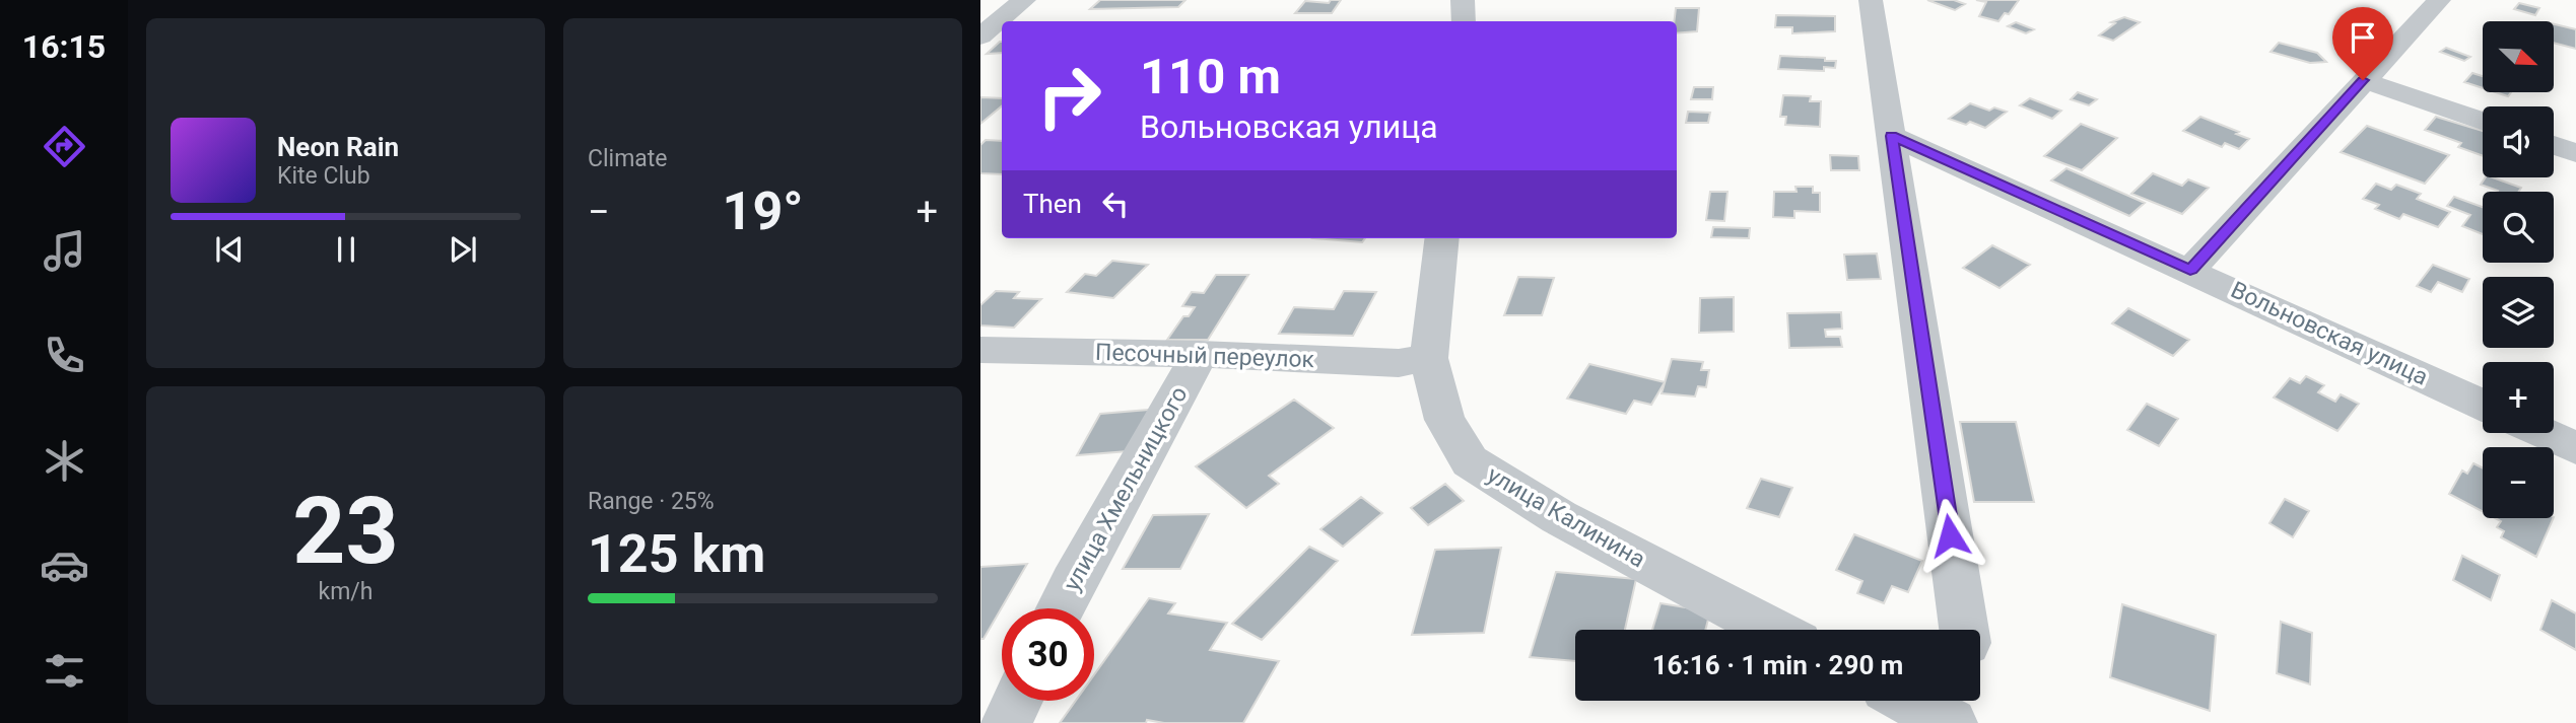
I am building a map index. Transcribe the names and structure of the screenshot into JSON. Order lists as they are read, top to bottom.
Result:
{
  "streets": {
    "street": [
      "Вольновская улица",
      "Песочный переулок",
      "улица Хмельницкого",
      "улица Калинина"
    ]
  },
  "crossings": [
    ["Песочный переулок", "улица Хмельницкого"],
    ["Песочный переулок", "улица Калинина"]
  ],
  "north": "bottom right",
  "page": {
    "tabs": "16:15",
    "tile": [
      "Climate",
      ["23", "km/h"],
      ["Range · 25%", "125 km"]
    ],
    "map_buttons": ["+", "−"],
    "turn": ["110 m", "Вольновская улица"],
    "song": ["Neon Rain", "Kite Club"],
    "then": "Then",
    "heat": ["−", "19°", "+"],
    "limit": "30",
    "trip": "16:16 · 1 min · 290 m"
  }
}
